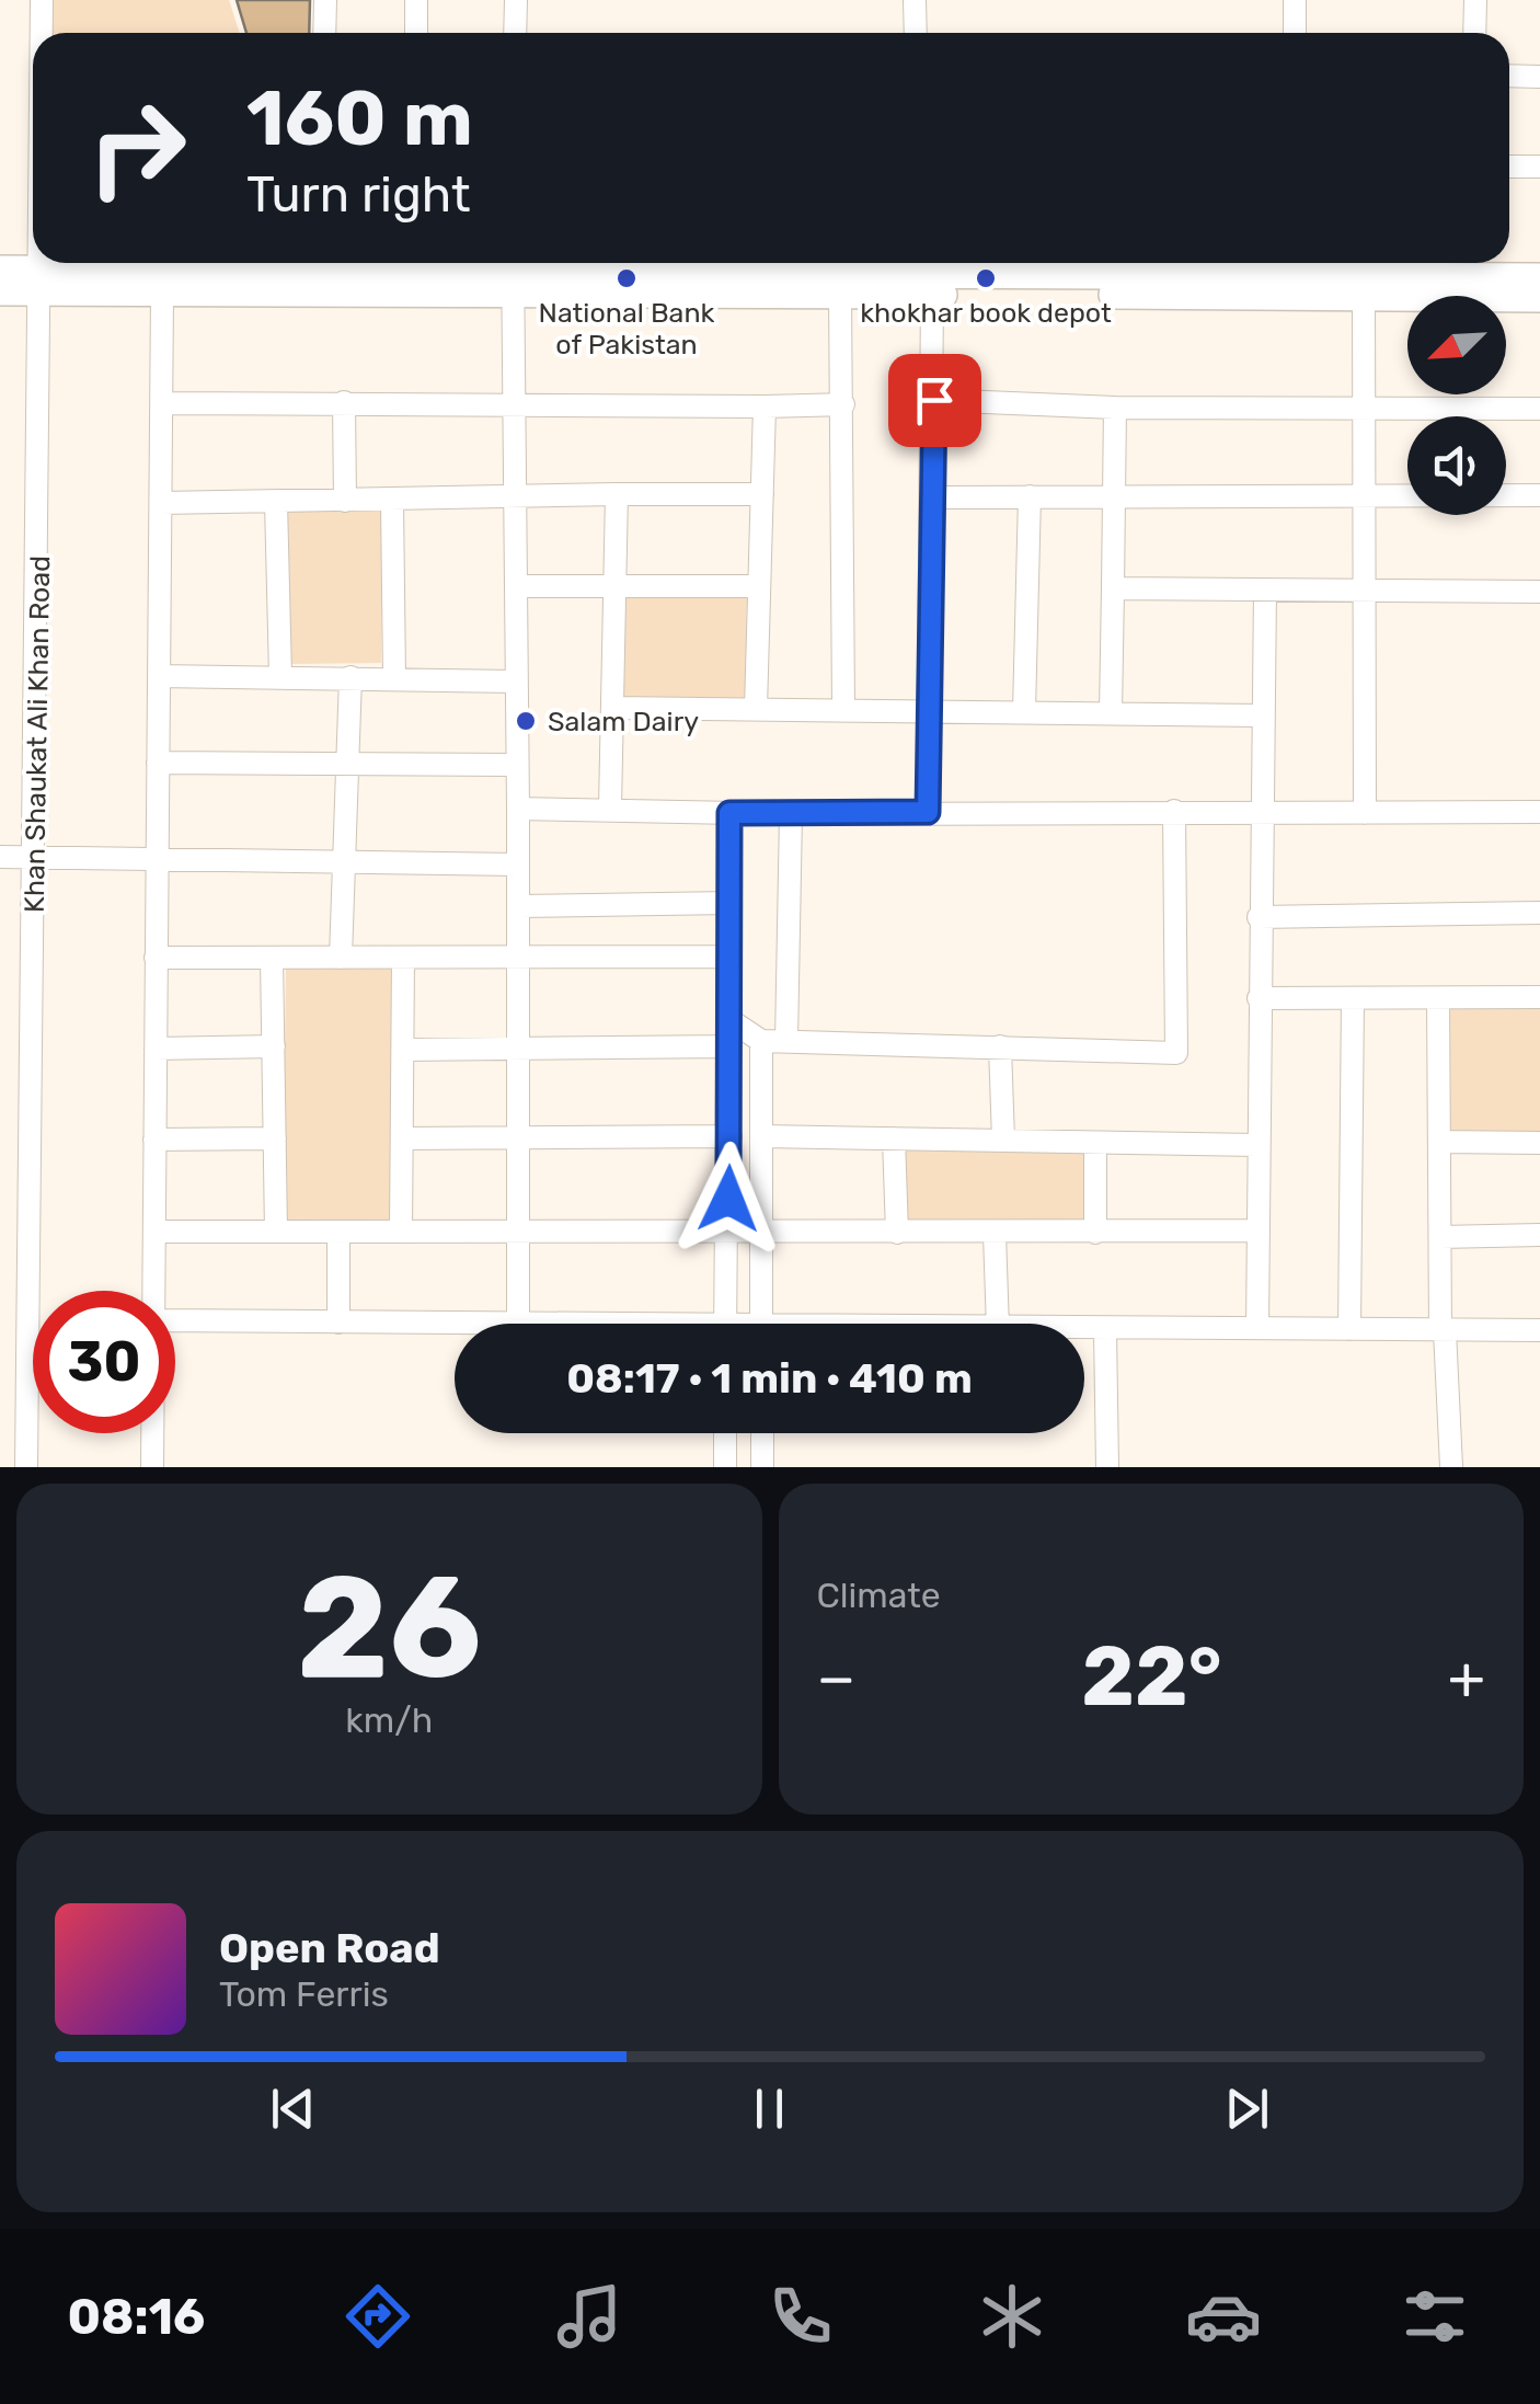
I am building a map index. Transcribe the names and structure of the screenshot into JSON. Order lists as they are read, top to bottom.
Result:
{
  "streets": {
    "street": ["Khan Shaukat Ali Khan Road"]
  },
  "places": ["National Bank of Pakistan", "khokhar book depot", "Salam Dairy"],
  "north": "bottom left",
  "page": {
    "turn": ["160 m", "Turn right"],
    "limit": "30",
    "trip": "08:17 · 1 min · 410 m",
    "tile": [
      ["26", "km/h"],
      "Climate"
    ],
    "heat": ["−", "22°", "+"],
    "song": ["Open Road", "Tom Ferris"],
    "tabs": "08:16"
  }
}
